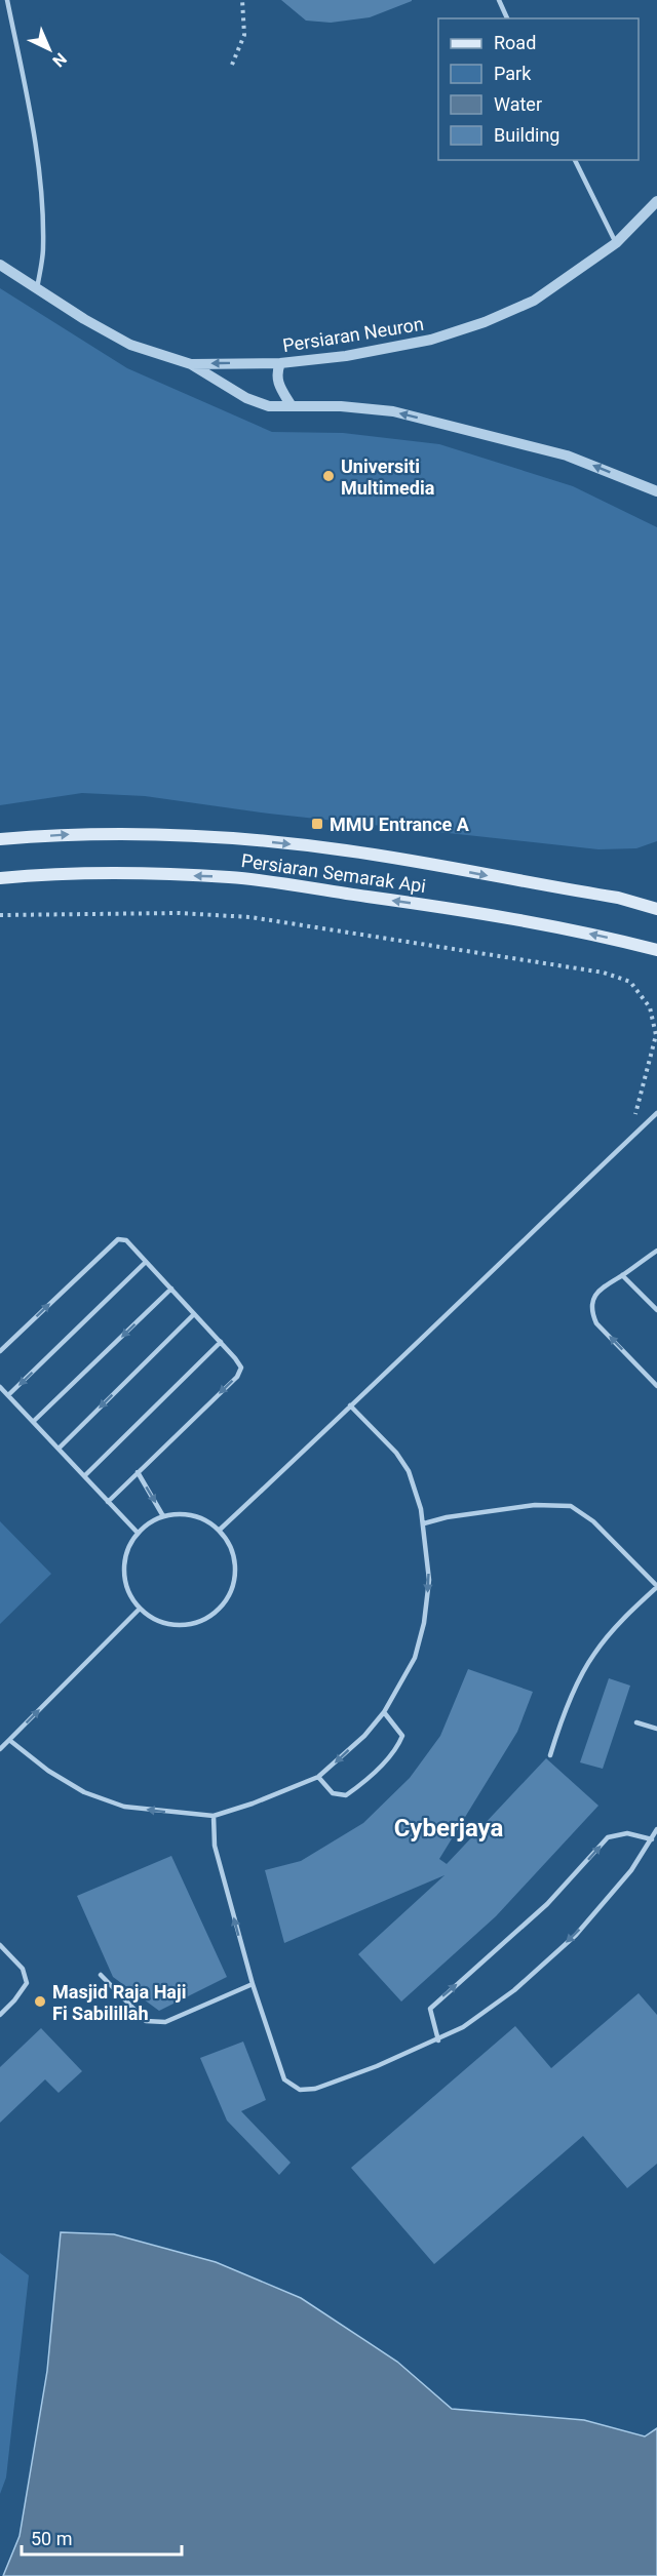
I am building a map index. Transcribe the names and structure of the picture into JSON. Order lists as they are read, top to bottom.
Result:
{
  "streets": {
    "main road": ["Persiaran Semarak Api"],
    "street": ["Persiaran Neuron"]
  },
  "districts": ["Cyberjaya"],
  "places": {
    "other": ["Universiti Multimedia", "Masjid Raja Haji Fi Sabilillah"],
    "transit": ["MMU Entrance A"]
  },
  "legend": [
    "Road",
    "Park",
    "Water",
    "Building"
  ],
  "scale_bar": "50 m",
  "north": "bottom right"
}
